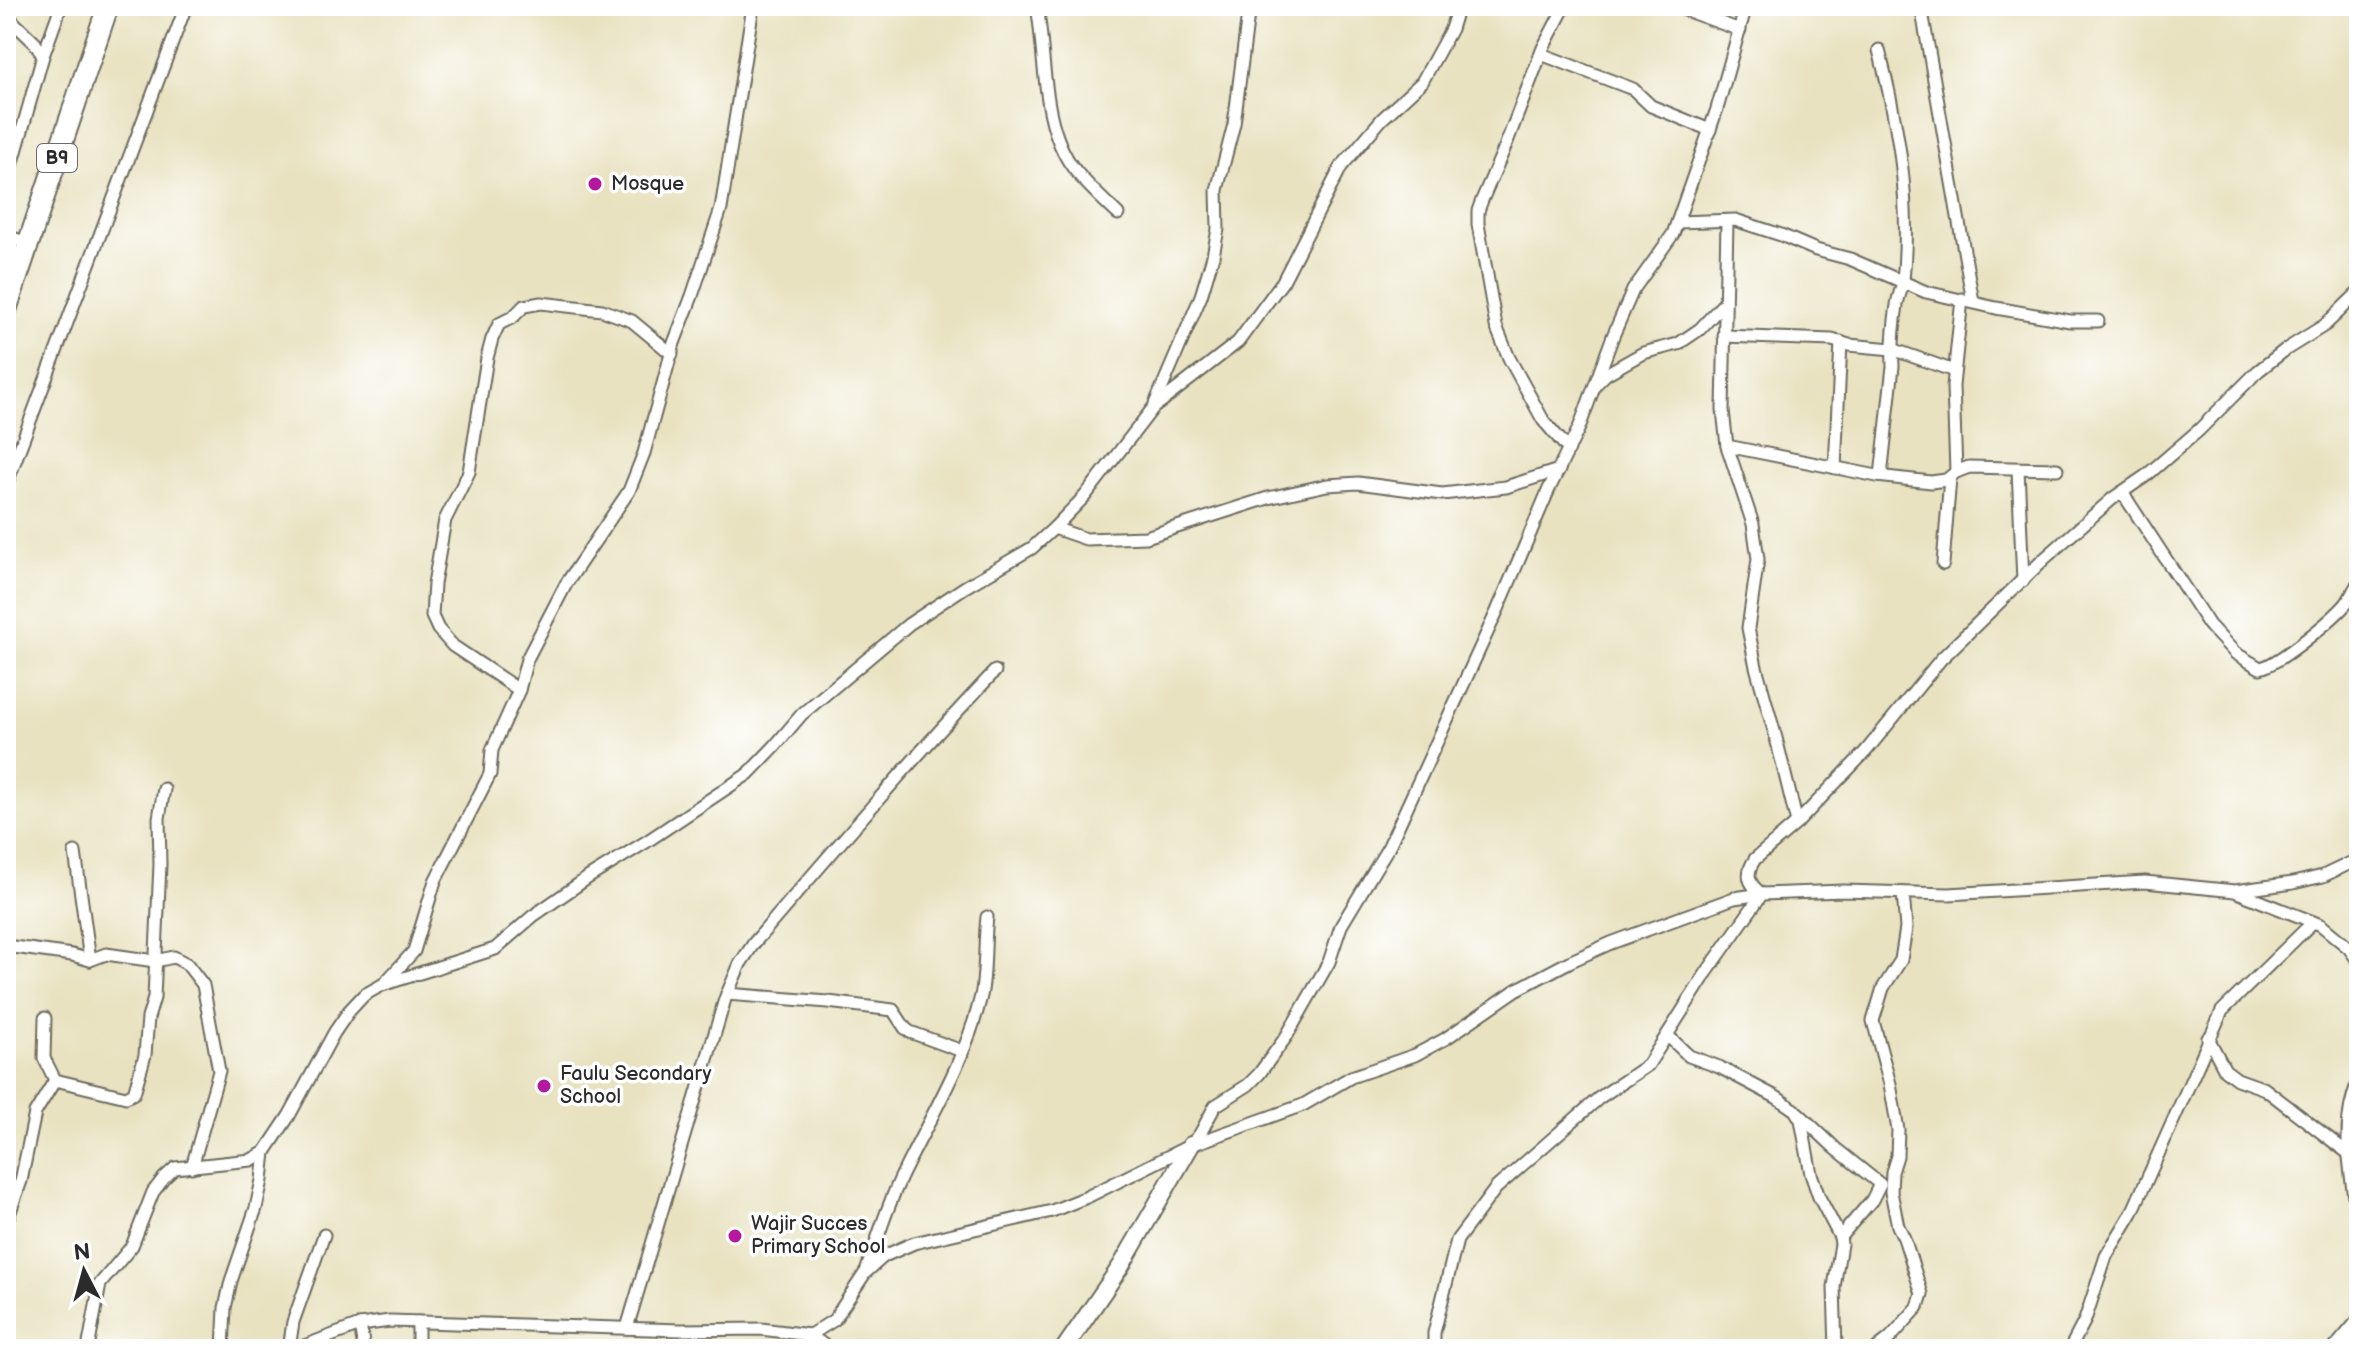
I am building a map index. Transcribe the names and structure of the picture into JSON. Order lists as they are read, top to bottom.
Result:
{
  "streets": {
    "highway": ["B9"]
  },
  "places": ["Mosque", "Faulu Secondary School", "Wajir Succes Primary School"],
  "north": "top"
}
